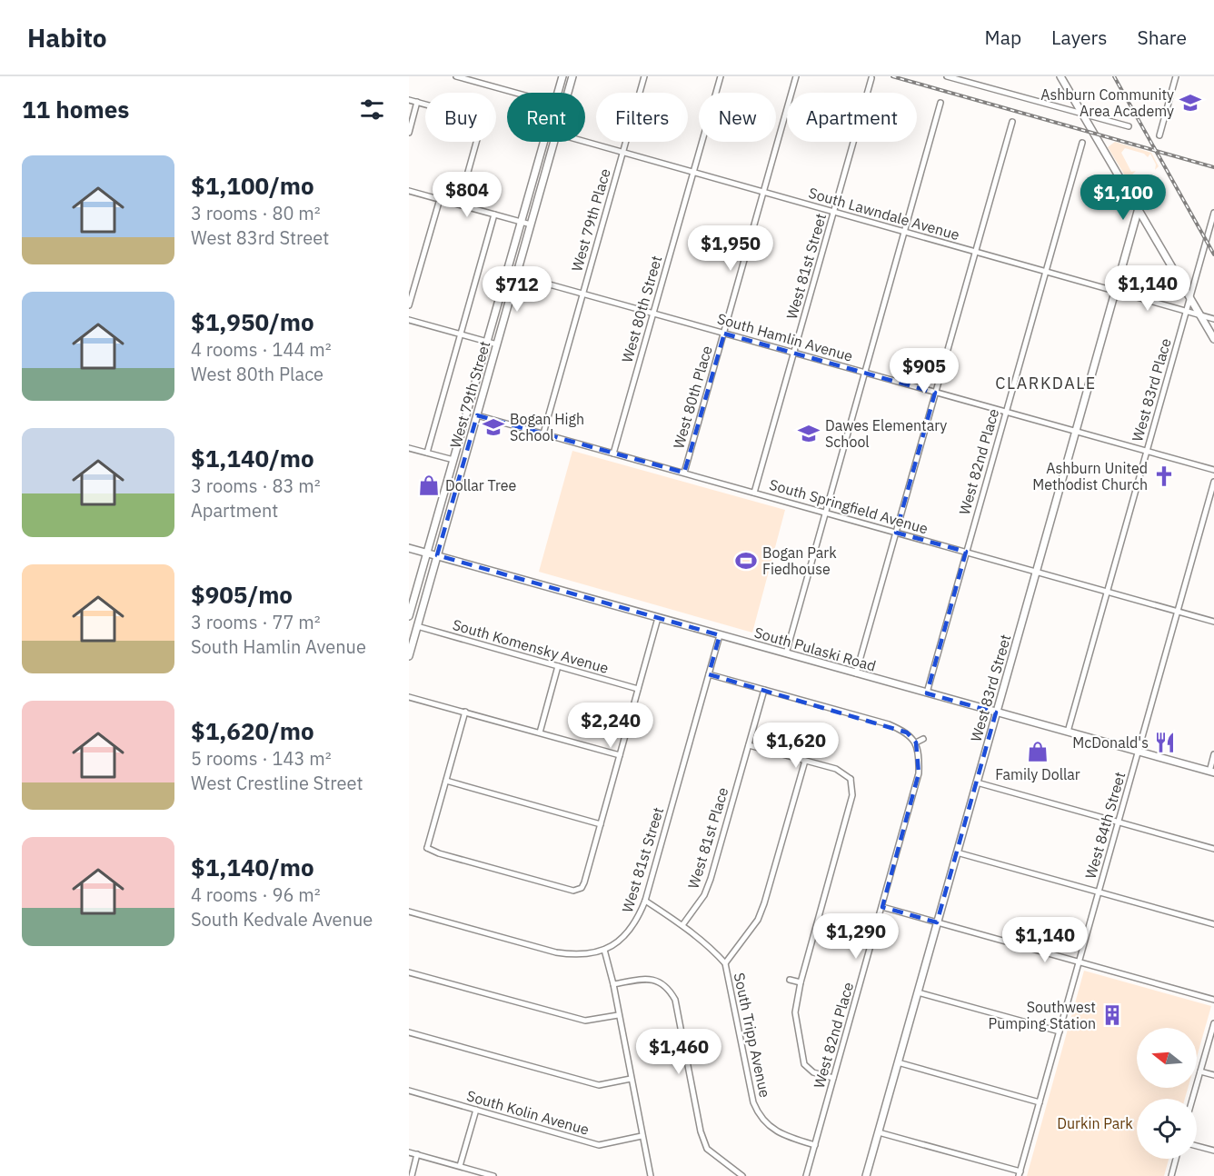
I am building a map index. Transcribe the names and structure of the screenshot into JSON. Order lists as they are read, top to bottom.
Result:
{
  "streets": {
    "main road": ["West 79th Street", "South Pulaski Road", "West 83rd Street"],
    "street": [
      "South Lawndale Avenue",
      "West 79th Place",
      "West 81st Street",
      "West 80th Street",
      "South Hamlin Avenue",
      "West 83rd Place",
      "West 80th Place",
      "West 82nd Place",
      "South Springfield Avenue",
      "South Komensky Avenue",
      "West 84th Street",
      "West 81st Place",
      "South Tripp Avenue",
      "South Kolin Avenue"
    ]
  },
  "crossings": [
    ["South Lawndale Avenue", "West 79th Place"],
    ["South Lawndale Avenue", "West 81st Street"],
    ["South Lawndale Avenue", "West 80th Street"],
    ["South Lawndale Avenue", "West 83rd Place"],
    ["South Lawndale Avenue", "West 80th Place"],
    ["South Lawndale Avenue", "West 82nd Place"],
    ["South Lawndale Avenue", "West 83rd Street"],
    ["West 79th Place", "South Hamlin Avenue"],
    ["West 79th Place", "South Springfield Avenue"],
    ["West 81st Street", "South Hamlin Avenue"],
    ["West 81st Street", "South Springfield Avenue"],
    ["West 81st Street", "South Pulaski Road"],
    ["West 81st Street", "South Tripp Avenue"],
    ["West 80th Street", "South Hamlin Avenue"],
    ["West 80th Street", "South Springfield Avenue"],
    ["South Hamlin Avenue", "West 83rd Place"],
    ["South Hamlin Avenue", "West 79th Street"],
    ["South Hamlin Avenue", "West 80th Place"],
    ["South Hamlin Avenue", "West 82nd Place"],
    ["South Hamlin Avenue", "West 83rd Street"],
    ["West 83rd Place", "South Springfield Avenue"],
    ["West 83rd Place", "South Pulaski Road"],
    ["West 79th Street", "South Springfield Avenue"],
    ["West 79th Street", "South Komensky Avenue"],
    ["West 79th Street", "South Pulaski Road"],
    ["West 80th Place", "South Springfield Avenue"],
    ["West 82nd Place", "South Springfield Avenue"],
    ["West 82nd Place", "South Pulaski Road"],
    ["West 82nd Place", "South Tripp Avenue"],
    ["South Springfield Avenue", "West 83rd Street"],
    ["South Springfield Avenue", "West 84th Street"],
    ["South Pulaski Road", "West 83rd Street"],
    ["South Pulaski Road", "West 84th Street"],
    ["West 81st Place", "South Tripp Avenue"]
  ],
  "districts": ["CLARKDALE"],
  "parks": ["Durkin Park"],
  "places": {
    "school or university": ["Ashburn Community Area Academy", "Bogan High School", "Dawes Elementary School"],
    "church": ["Ashburn United Methodist Church"],
    "shop": ["Dollar Tree", "Family Dollar"],
    "sports": ["Bogan Park Fiedhouse"],
    "restaurant": ["McDonald's"],
    "building": ["Southwest Pumping Station"]
  },
  "north": "left",
  "page": {
    "header": "Habito",
    "nav": ["Map", "Layers", "Share"],
    "heading": "11 homes",
    "chip": [
      "Buy",
      "Rent",
      "Filters",
      "New",
      "Apartment"
    ],
    "list": [
      {
        "name": "$1,100/mo",
        "note": "3 rooms · 80 m² · West 83rd Street"
      },
      {
        "name": "$1,950/mo",
        "note": "4 rooms · 144 m² · West 80th Place"
      },
      {
        "name": "$1,140/mo",
        "note": "3 rooms · 83 m² · Apartment"
      },
      {
        "name": "$905/mo",
        "note": "3 rooms · 77 m² · South Hamlin Avenue"
      },
      {
        "name": "$1,620/mo",
        "note": "5 rooms · 143 m² · West Crestline Street"
      },
      {
        "name": "$1,140/mo",
        "note": "4 rooms · 96 m² · South Kedvale Avenue"
      }
    ],
    "price": [
      "$804",
      "$1,100",
      "$1,950",
      "$1,140",
      "$712",
      "$905",
      "$2,240",
      "$1,620",
      "$1,290",
      "$1,140",
      "$1,460"
    ]
  }
}
